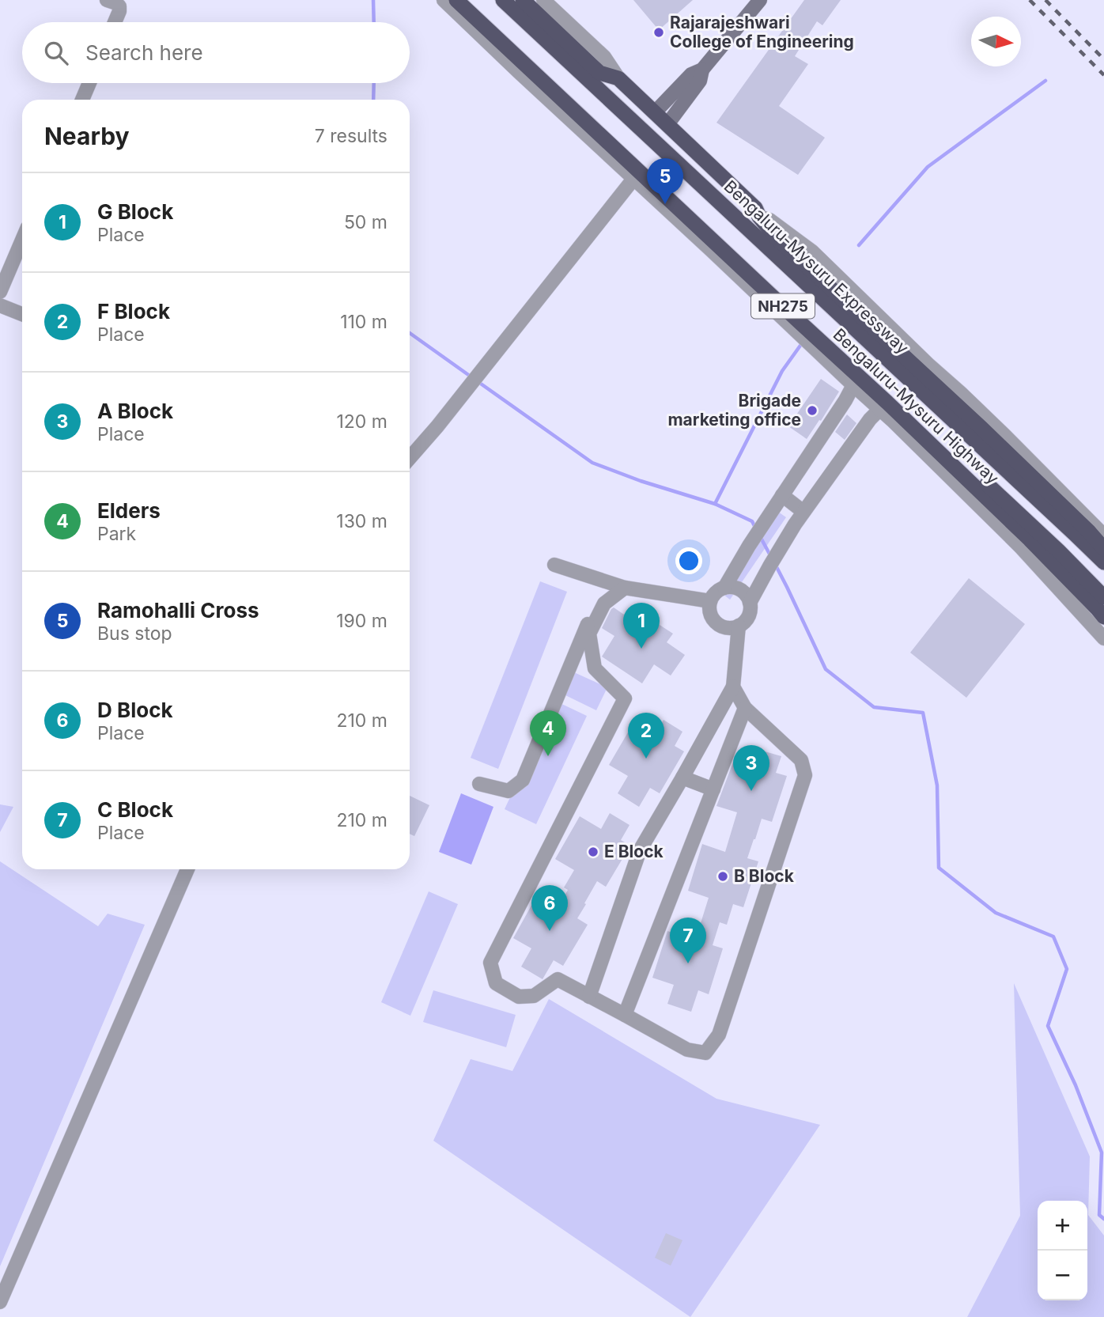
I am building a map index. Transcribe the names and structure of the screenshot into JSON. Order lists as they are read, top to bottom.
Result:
{
  "streets": {
    "highway": ["Bengaluru-Mysuru Expressway", "NH275", "Bengaluru-Mysuru Highway"]
  },
  "places": [
    "Rajarajeshwari College of Engineering",
    "Brigade marketing office",
    "E Block",
    "B Block"
  ],
  "north": "right",
  "page": {
    "search": "Search here",
    "heading": ["Nearby", "7 results"],
    "pins": [
      "5",
      "1",
      "4",
      "2",
      "3",
      "6",
      "7"
    ],
    "list": [
      {
        "mark": "1",
        "name": "G Block",
        "note": "Place",
        "value": "50 m"
      },
      {
        "mark": "2",
        "name": "F Block",
        "note": "Place",
        "value": "110 m"
      },
      {
        "mark": "3",
        "name": "A Block",
        "note": "Place",
        "value": "120 m"
      },
      {
        "mark": "4",
        "name": "Elders",
        "note": "Park",
        "value": "130 m"
      },
      {
        "mark": "5",
        "name": "Ramohalli Cross",
        "note": "Bus stop",
        "value": "190 m"
      },
      {
        "mark": "6",
        "name": "D Block",
        "note": "Place",
        "value": "210 m"
      },
      {
        "mark": "7",
        "name": "C Block",
        "note": "Place",
        "value": "210 m"
      }
    ],
    "map_buttons": ["+", "−"]
  }
}
